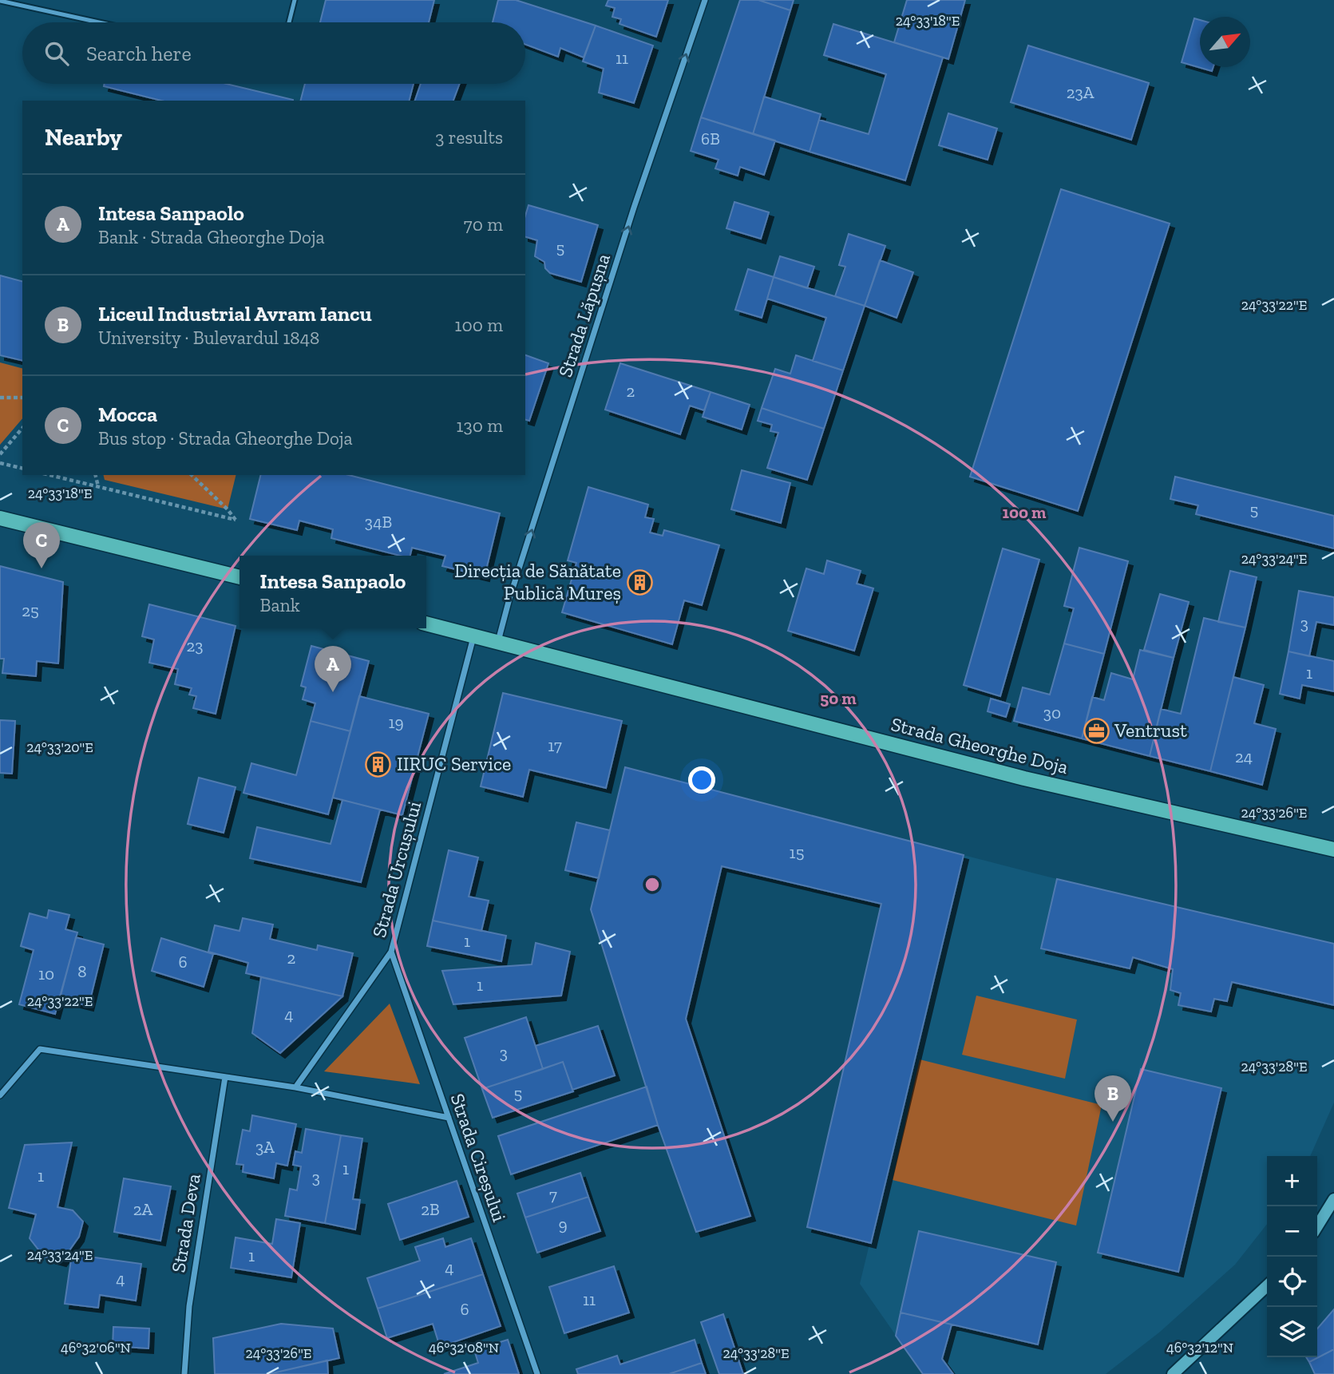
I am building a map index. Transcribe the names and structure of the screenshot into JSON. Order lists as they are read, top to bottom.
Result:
{
  "streets": {
    "main road": ["Strada Gheorghe Doja"],
    "street": [
      "Strada Lăpușna",
      "Strada Urcușului",
      "Strada Cireșului",
      "Strada Deva"
    ]
  },
  "crossings": [
    ["Strada Lăpușna", "Strada Gheorghe Doja"],
    ["Strada Gheorghe Doja", "Strada Urcușului"],
    ["Strada Urcușului", "Strada Cireșului"]
  ],
  "one_way": ["Strada Lăpușna"],
  "places": {
    "building": ["Direcția de Sănătate Publică Mureș", "IIRUC Service"],
    "office": ["Ventrust"]
  },
  "house_numbers": [
    "11",
    "23A",
    "6B",
    "5",
    "2",
    "5",
    "34B",
    "25",
    "3",
    "23",
    "1",
    "30",
    "19",
    "17",
    "24",
    "15",
    "1",
    "2",
    "6",
    "8",
    "10",
    "1",
    "4",
    "3",
    "5",
    "3A",
    "1",
    "1",
    "3",
    "7",
    "2A",
    "2B",
    "9",
    "1",
    "4",
    "4",
    "11",
    "6"
  ],
  "north": "top right",
  "page": {
    "search": "Search here",
    "heading": ["Nearby", "3 results"],
    "list": [
      {
        "mark": "A",
        "name": "Intesa Sanpaolo",
        "note": "Bank · Strada Gheorghe Doja",
        "value": "70 m"
      },
      {
        "mark": "B",
        "name": "Liceul Industrial Avram Iancu",
        "note": "University · Bulevardul 1848",
        "value": "100 m"
      },
      {
        "mark": "C",
        "name": "Mocca",
        "note": "Bus stop · Strada Gheorghe Doja",
        "value": "130 m"
      }
    ],
    "pins": ["C", "A", "B"],
    "popup": ["Intesa Sanpaolo", "Bank"],
    "map_buttons": ["+", "−"]
  },
  "coordinates": [
    "24°33'18\"E",
    "24°33'22\"E",
    "24°33'24\"E",
    "24°33'20\"E",
    "24°33'26\"E",
    "24°33'28\"E",
    "46°32'06\"N",
    "46°32'08\"N",
    "46°32'12\"N"
  ],
  "rings": ["100 m", "50 m"]
}
